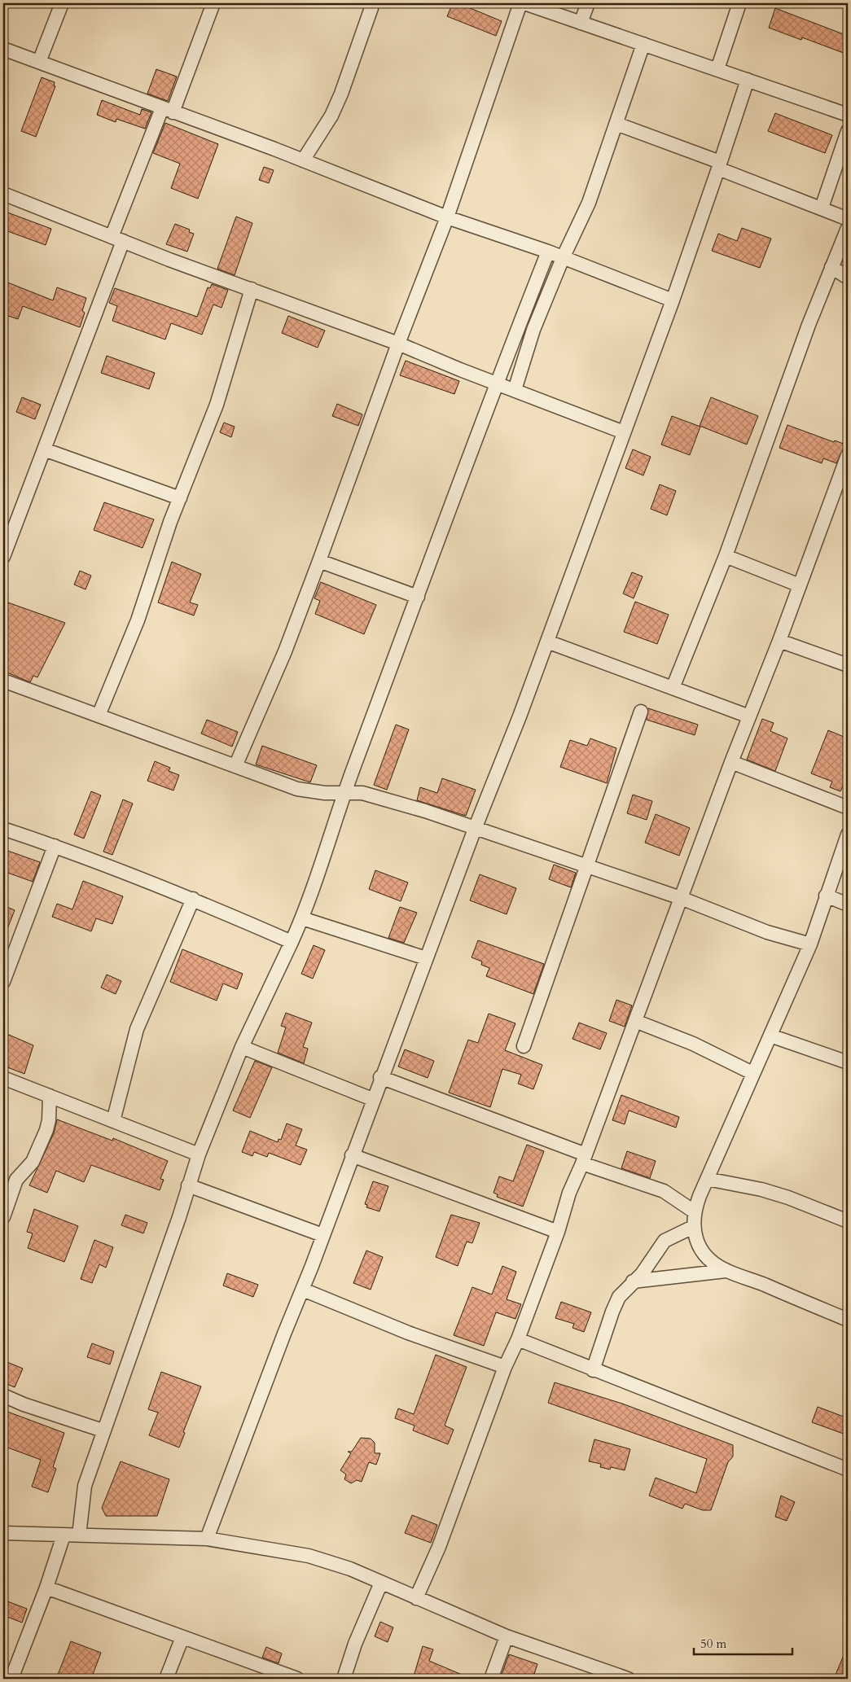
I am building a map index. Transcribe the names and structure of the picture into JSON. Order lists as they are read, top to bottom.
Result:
{
  "scale_bar": "50 m"
}
